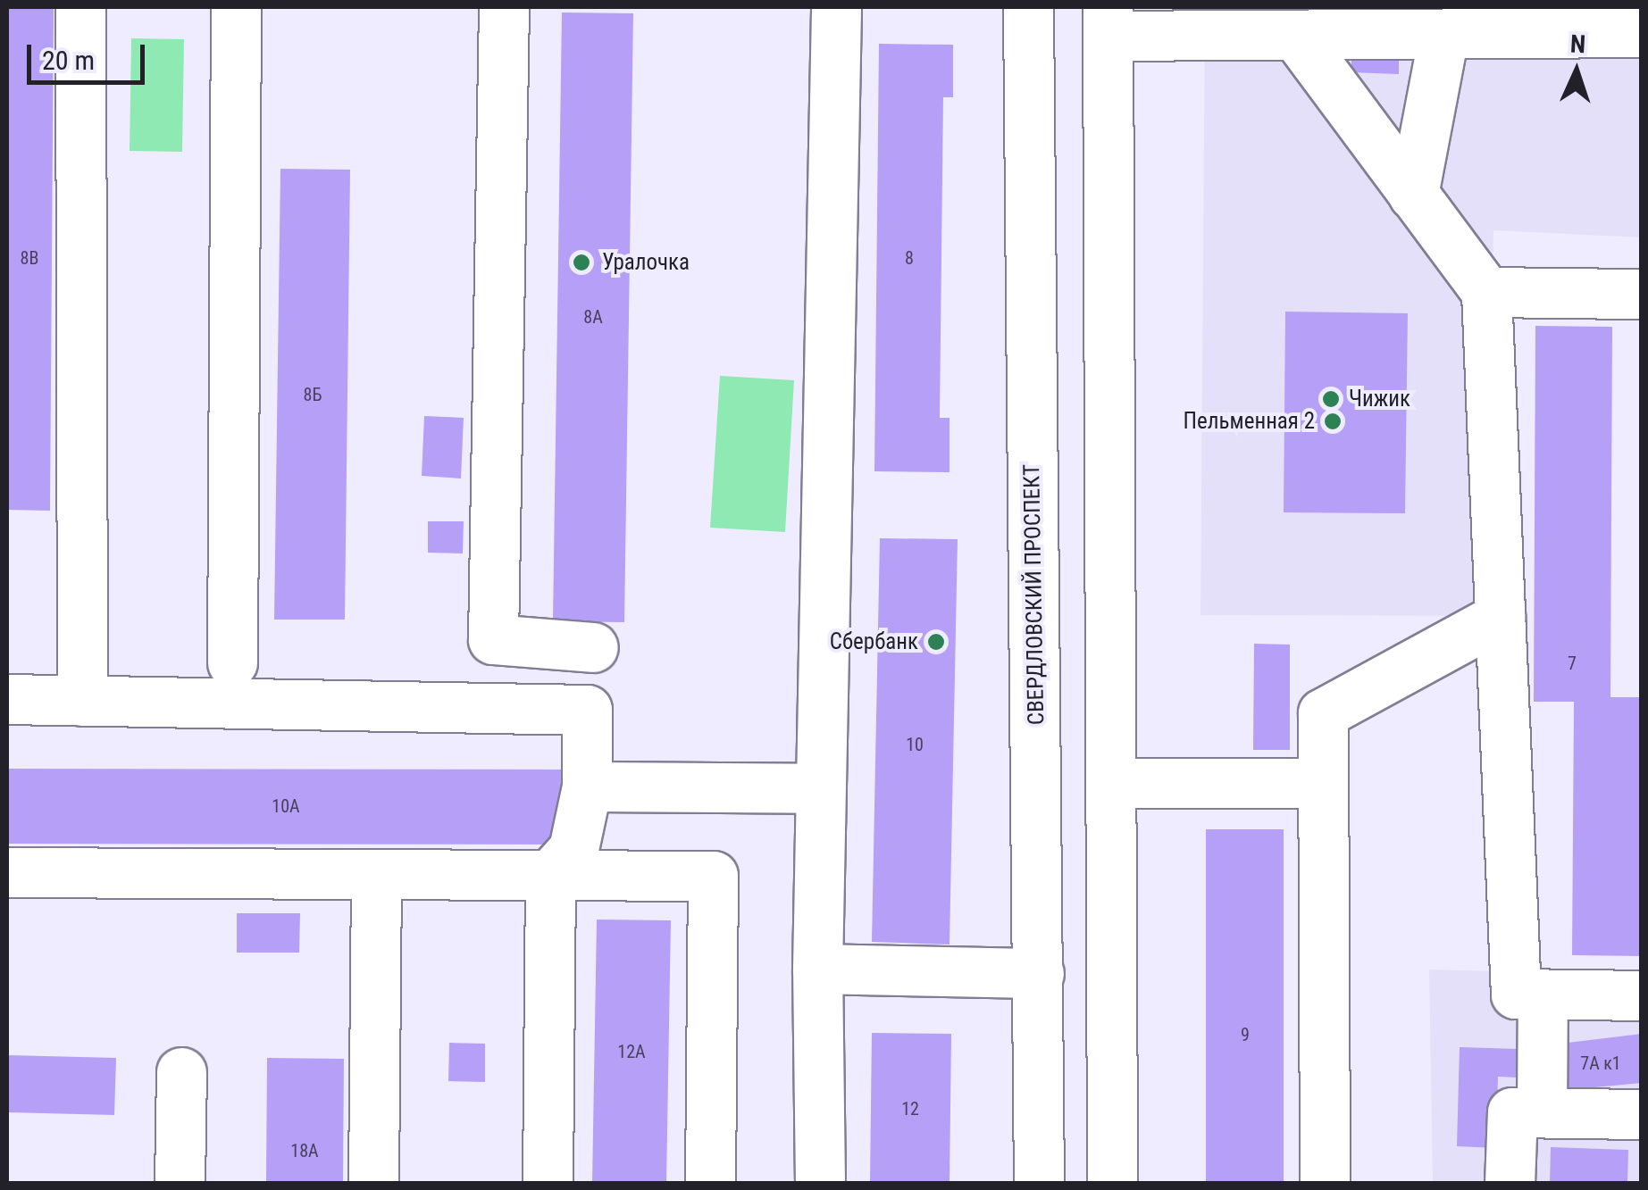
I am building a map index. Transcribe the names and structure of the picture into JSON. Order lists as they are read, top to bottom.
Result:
{
  "streets": {
    "main road": ["СВЕРДЛОВСКИЙ ПРОСПЕКТ"]
  },
  "places": [
    "Уралочка",
    "Чижик",
    "Пельменная 2",
    "Сбербанк"
  ],
  "house_numbers": [
    "8В",
    "8",
    "8А",
    "8Б",
    "7",
    "10",
    "10А",
    "9",
    "12А",
    "7А к1",
    "12",
    "18А"
  ],
  "scale_bar": "20 m",
  "north": "top"
}
